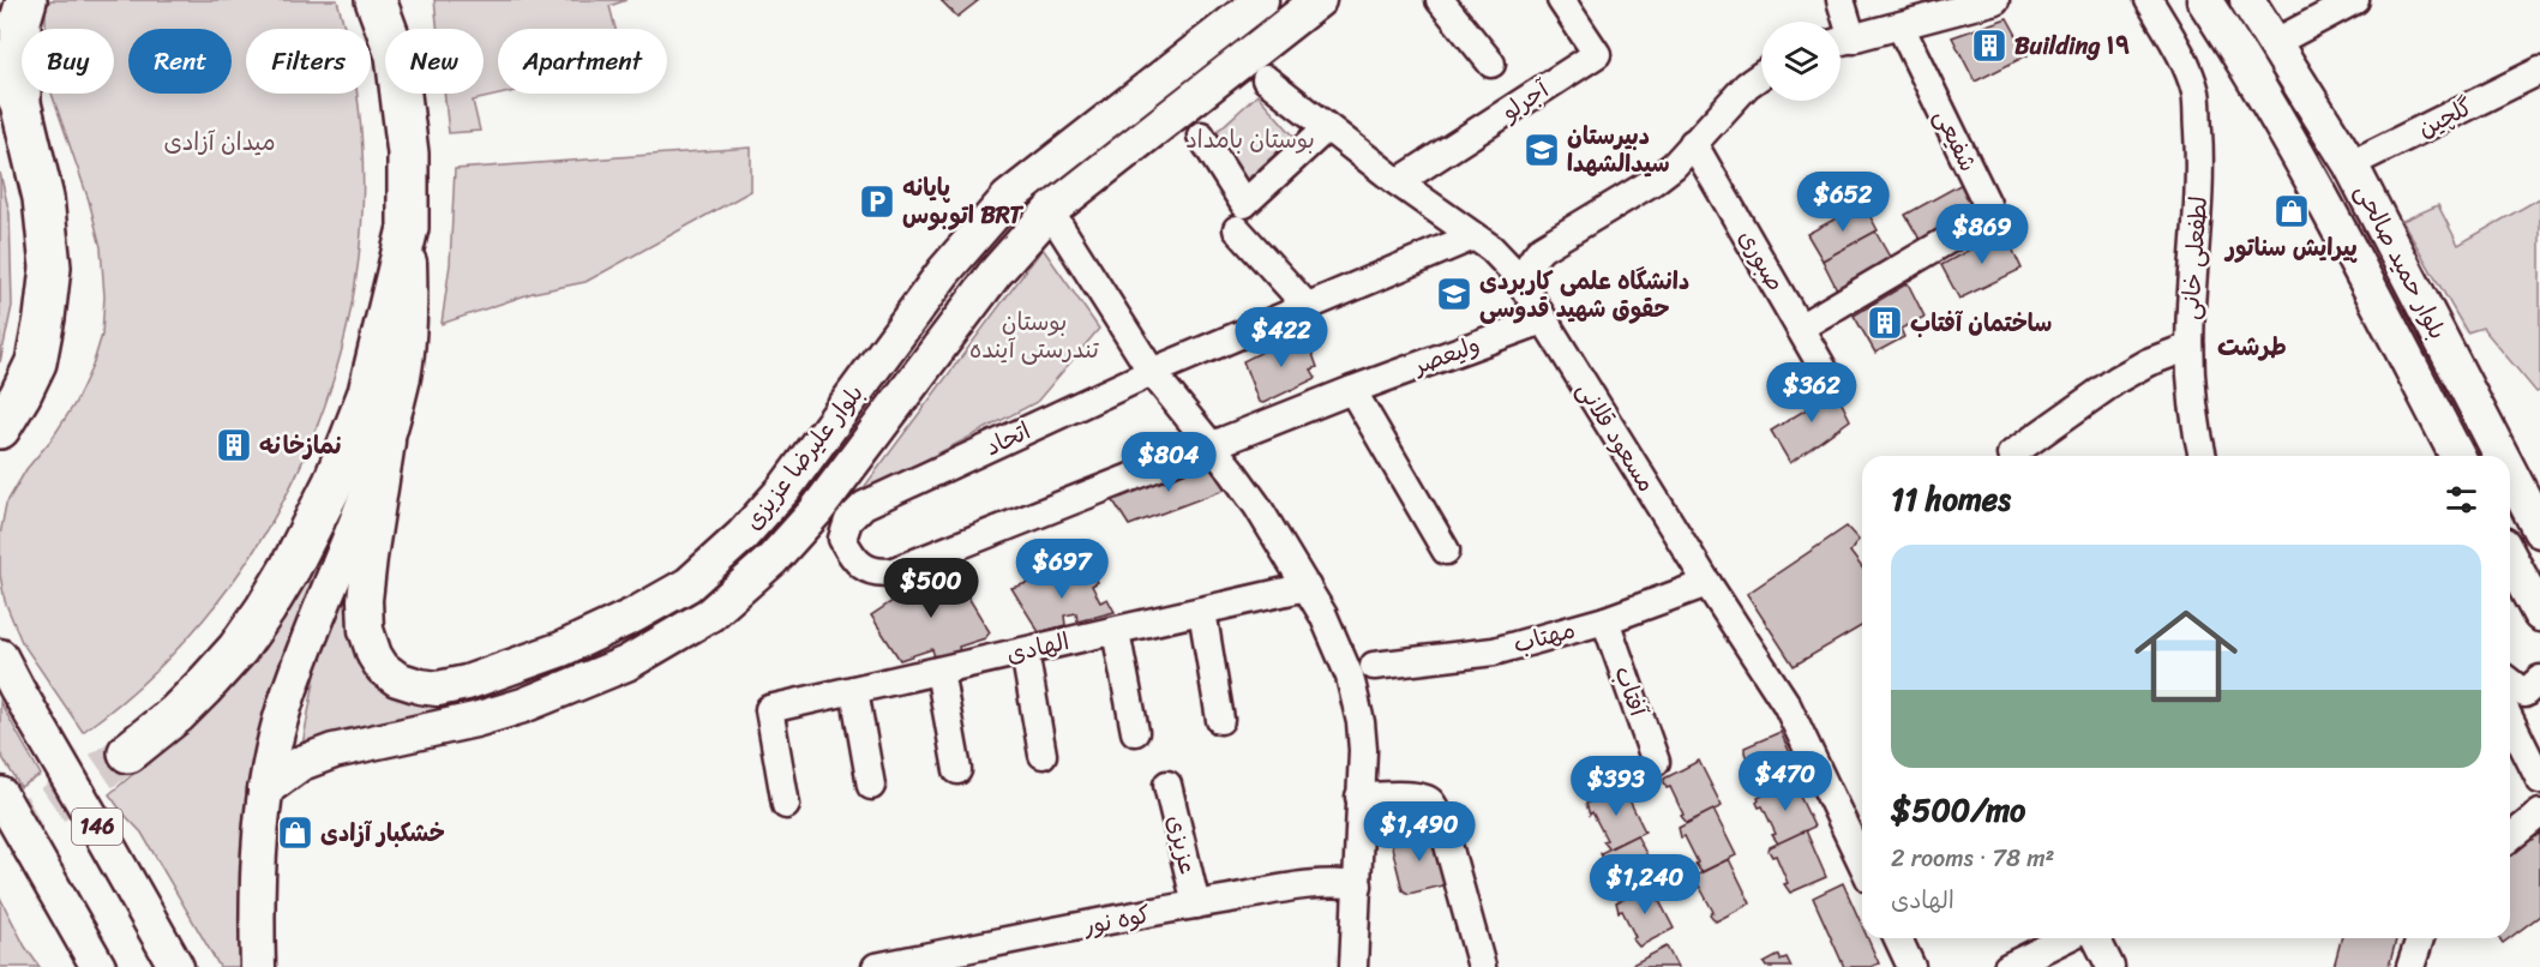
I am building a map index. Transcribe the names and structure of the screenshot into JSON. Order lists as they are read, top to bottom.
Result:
{
  "streets": {
    "main road": ["بلوار حمید صالحی", "بلوار علیرضا عزیزی", "146"],
    "street": [
      "آجرلو",
      "گلچین",
      "شفیعی",
      "لطفعلی خانی",
      "صبوری",
      "ولیعصر",
      "مسعود قلانی",
      "اتحاد",
      "مهتاب",
      "الهادی",
      "آفتاب",
      "عزیزی",
      "کوه نور"
    ]
  },
  "crossings": [
    ["آجرلو", "مسعود قلانی"],
    ["گلچین", "بلوار حمید صالحی"],
    ["شفیعی", "صبوری"],
    ["ولیعصر", "مسعود قلانی"],
    ["ولیعصر", "اتحاد"],
    ["مسعود قلانی", "اتحاد"],
    ["مسعود قلانی", "مهتاب"],
    ["مهتاب", "آفتاب"],
    ["عزیزی", "کوه نور"]
  ],
  "districts": ["طرشت"],
  "parks": ["بوستان بامداد", "میدان آزادی", "بوستان تندرستی آینده"],
  "places": {
    "building": ["Building ۱۹", "ساختمان آفتاب", "نمازخانه"],
    "school or university": ["دبيرستان سیدالشهدا", "دانشگاه علمی کاربردی حقوق شهید قدوسی"],
    "parking": ["پایانه اتوبوس BRT"],
    "shop": ["پیرایش سناتور", "خشکبار آزادی"]
  },
  "page": {
    "chip": [
      "Buy",
      "Rent",
      "Filters",
      "New",
      "Apartment"
    ],
    "price": [
      "$652",
      "$869",
      "$422",
      "$362",
      "$804",
      "$697",
      "$500",
      "$470",
      "$393",
      "$1,490",
      "$1,240"
    ],
    "heading": "11 homes",
    "list": [
      {
        "name": "$500/mo",
        "note": "2 rooms · 78 m² · الهادی"
      }
    ]
  }
}
